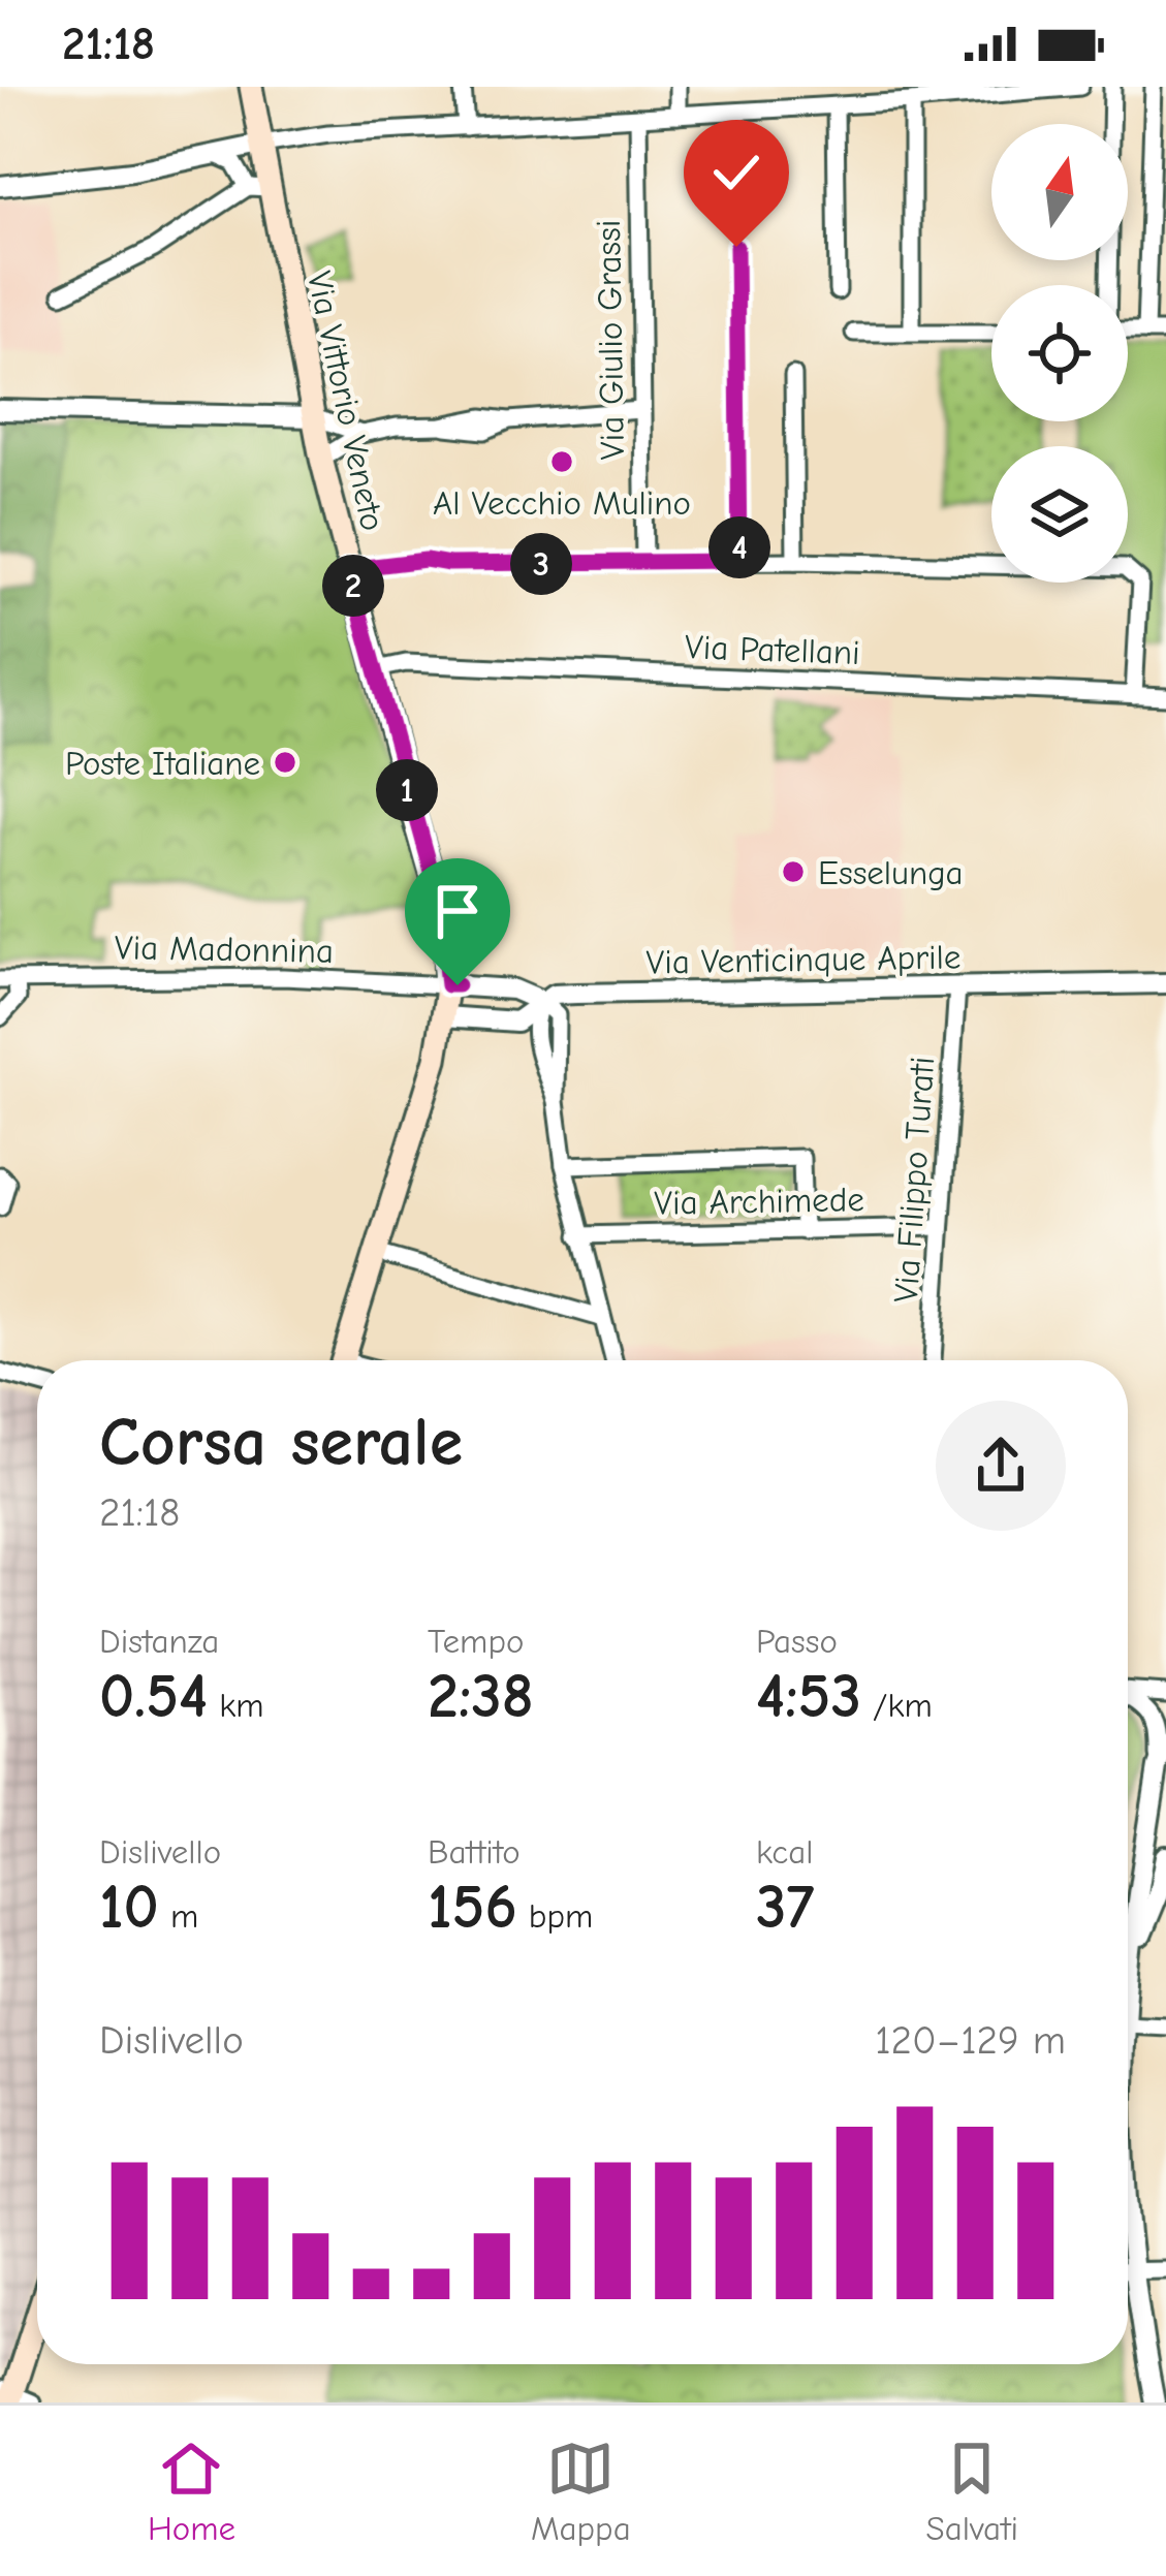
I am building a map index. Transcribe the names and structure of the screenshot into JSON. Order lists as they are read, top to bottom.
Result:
{
  "streets": {
    "main road": ["Via Vittorio Veneto"],
    "street": [
      "Via Giulio Grassi",
      "Via Patellani",
      "Via Madonnina",
      "Via Venticinque Aprile",
      "Via Filippo Turati",
      "Via Archimede"
    ]
  },
  "crossings": [
    ["Via Vittorio Veneto", "Via Patellani"],
    ["Via Vittorio Veneto", "Via Madonnina"],
    ["Via Vittorio Veneto", "Via Venticinque Aprile"],
    ["Via Madonnina", "Via Venticinque Aprile"],
    ["Via Venticinque Aprile", "Via Filippo Turati"],
    ["Via Filippo Turati", "Via Archimede"]
  ],
  "places": ["Al Vecchio Mulino", "Poste Italiane", "Esselunga"],
  "north": "top",
  "page": {
    "status": "21:18",
    "pins": [
      "4",
      "3",
      "2",
      "1"
    ],
    "heading": ["Corsa serale", "21:18"],
    "stats": [
      ["Distanza", "0.54 km"],
      ["Tempo", "2:38"],
      ["Passo", "4:53 /km"],
      ["Dislivello", "10 m"],
      ["Battito", "156 bpm"],
      ["kcal", "37"]
    ],
    "chart": ["Dislivello", "120–129 m"],
    "tabs": ["Home", "Mappa", "Salvati"]
  }
}
